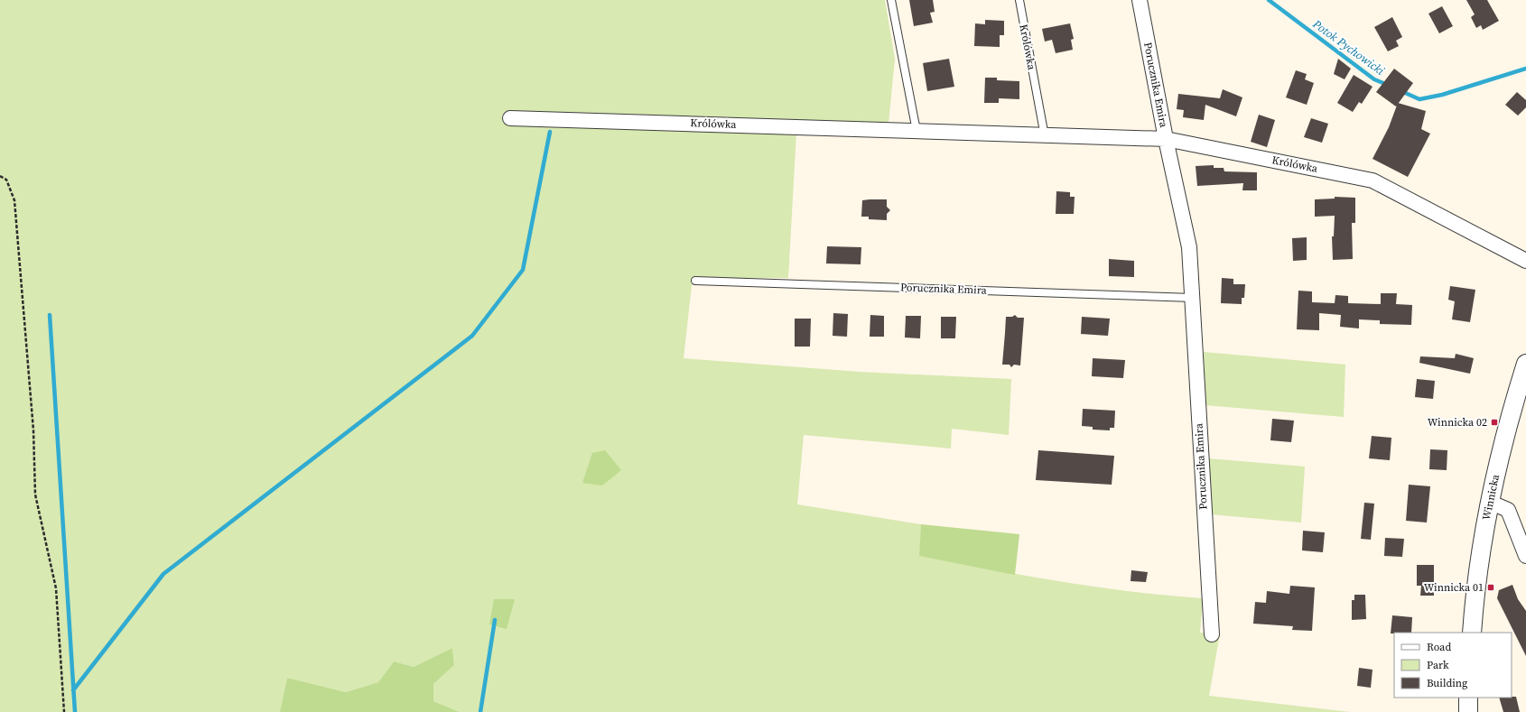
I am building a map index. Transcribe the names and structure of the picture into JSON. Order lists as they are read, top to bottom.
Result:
{
  "streets": {
    "street": ["Królówka", "Porucznika Emira", "Winnicka"]
  },
  "crossings": [
    ["Królówka", "Porucznika Emira"]
  ],
  "water": ["Potok Pychowicki"],
  "places": {
    "transit": ["Winnicka 02", "Winnicka 01"]
  },
  "legend": ["Road", "Park", "Building"]
}
